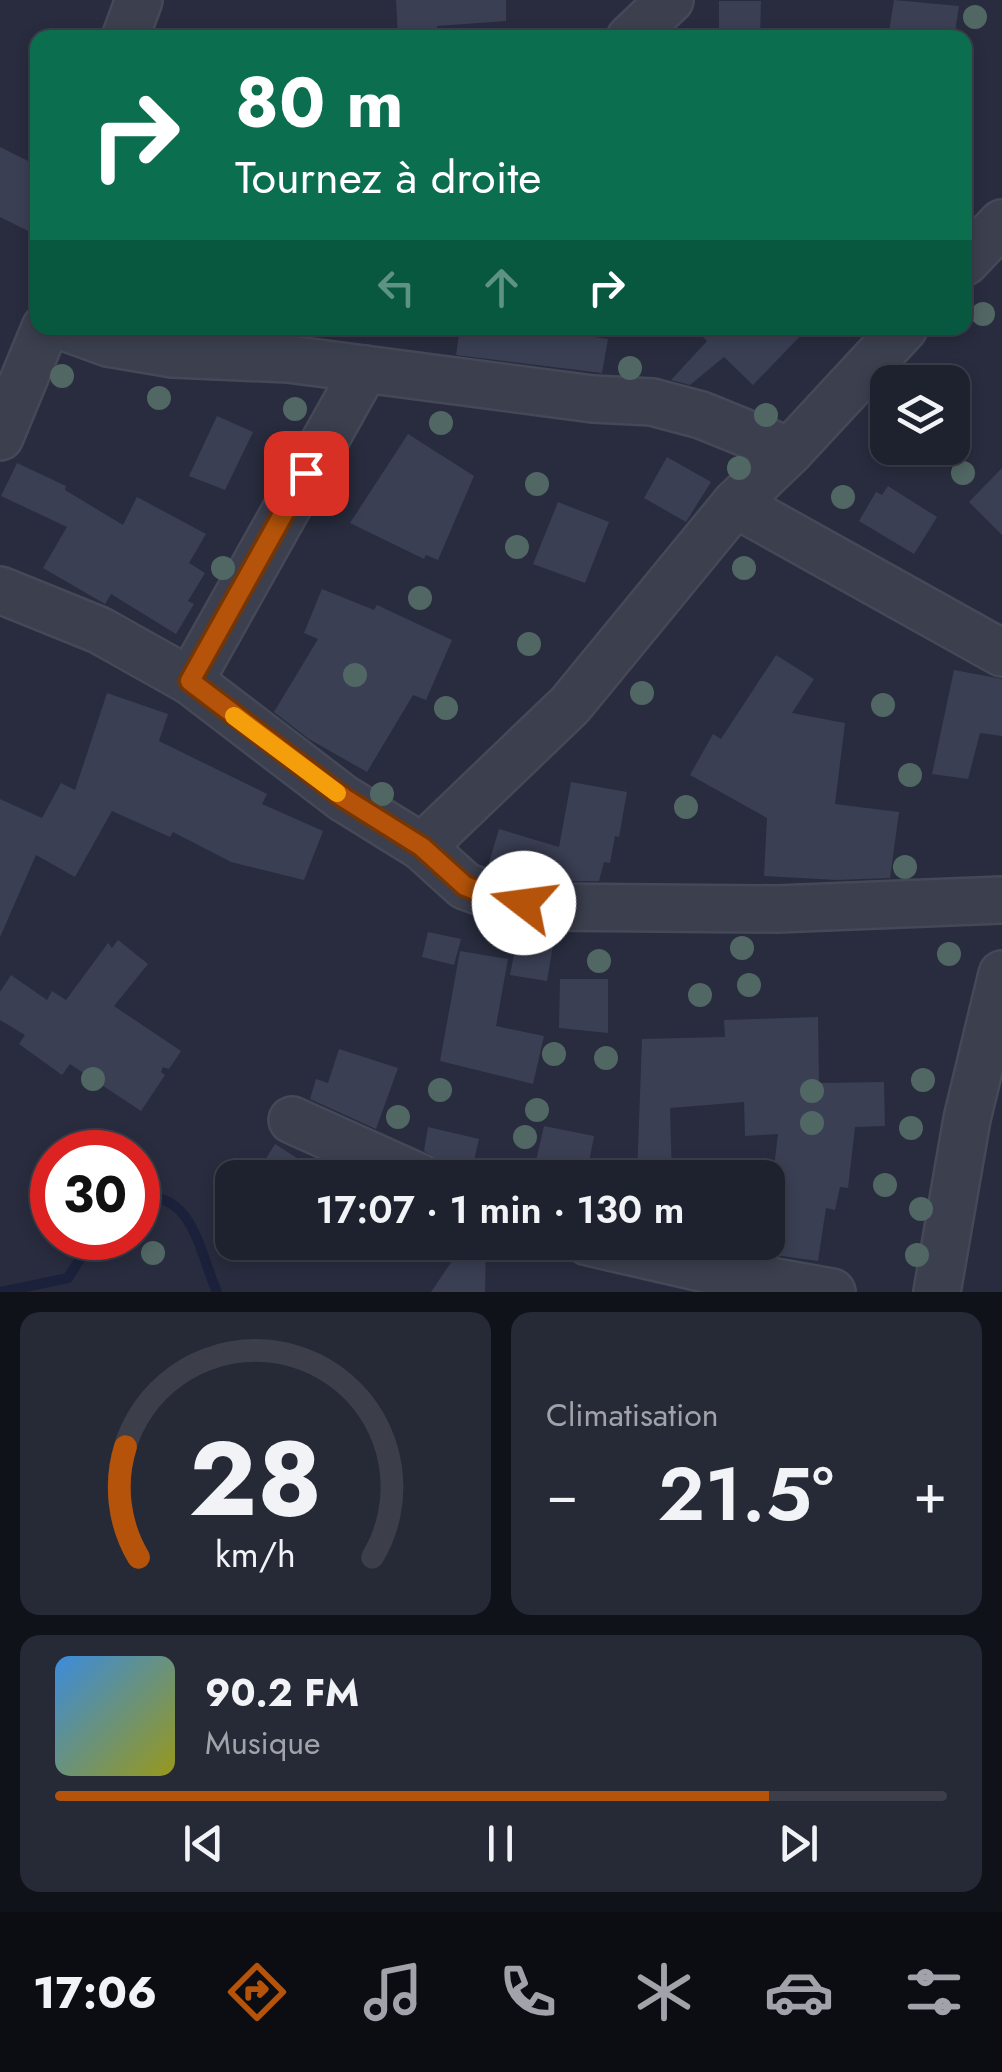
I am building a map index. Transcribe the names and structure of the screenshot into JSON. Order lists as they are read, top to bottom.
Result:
{
  "page": {
    "turn": ["80 m", "Tournez à droite"],
    "limit": "30",
    "trip": "17:07 · 1 min · 130 m",
    "tile": "Climatisation",
    "heat": ["−", "21.5°", "+"],
    "song": ["90.2 FM", "Musique"],
    "tabs": "17:06",
    "gauge": ["28", "km/h"]
  }
}
